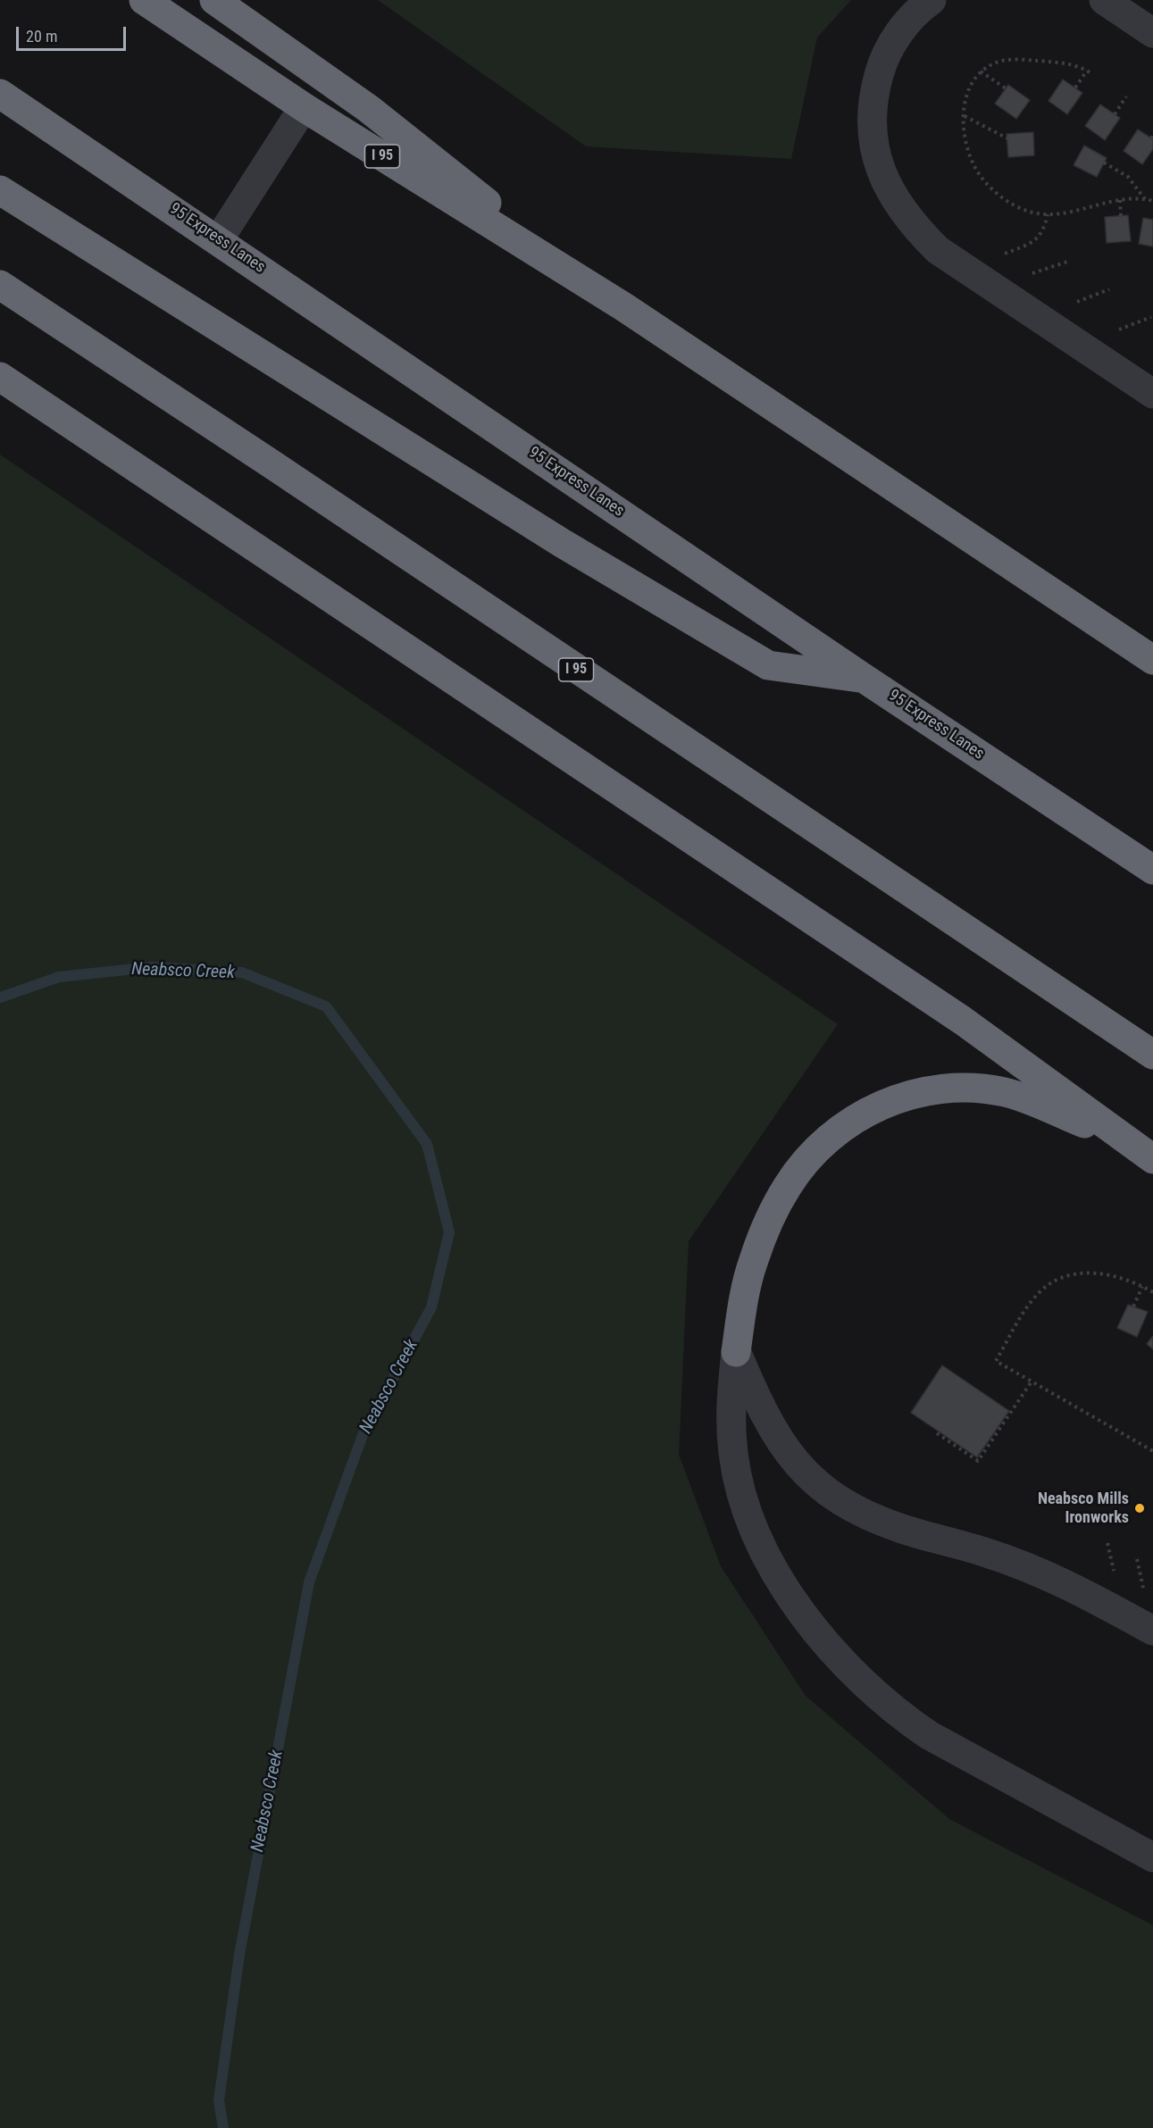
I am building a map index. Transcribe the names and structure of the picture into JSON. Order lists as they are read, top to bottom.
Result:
{
  "streets": {
    "highway": ["I 95", "95 Express Lanes"]
  },
  "water": ["Neabsco Creek"],
  "places": ["Neabsco Mills Ironworks"],
  "scale_bar": "20 m"
}
